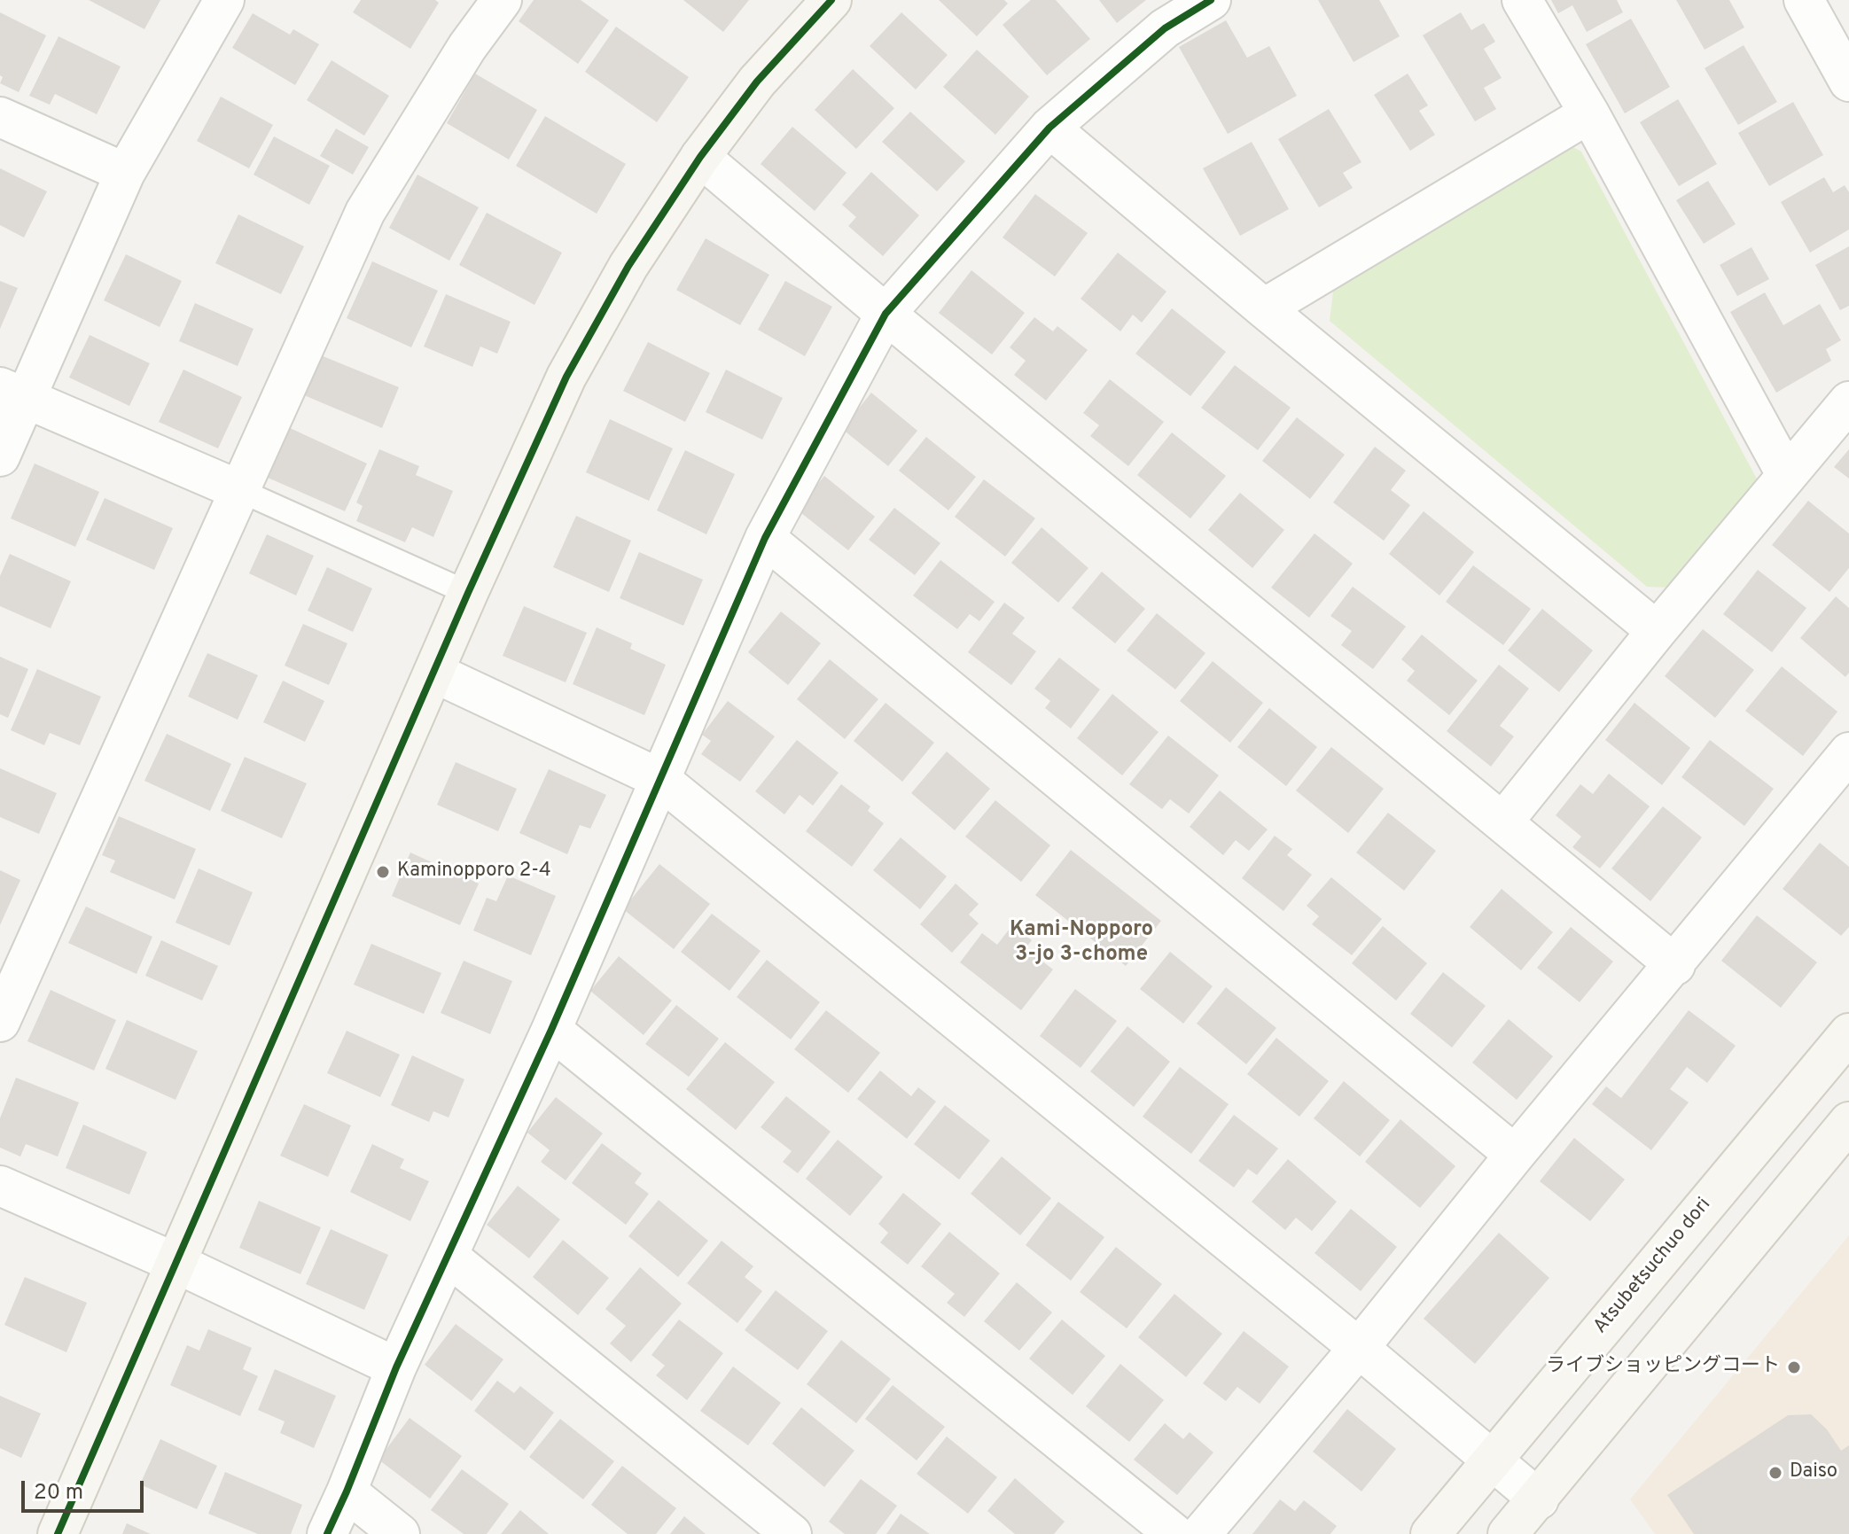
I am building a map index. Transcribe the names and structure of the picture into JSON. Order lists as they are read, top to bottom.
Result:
{
  "streets": {
    "street": ["Atsubetsuchuo dori"]
  },
  "districts": ["Kami-Nopporo 3-jo 3-chome"],
  "places": ["Kaminopporo 2-4", "ライブショッピングコート", "Daiso"],
  "scale_bar": "20 m"
}
